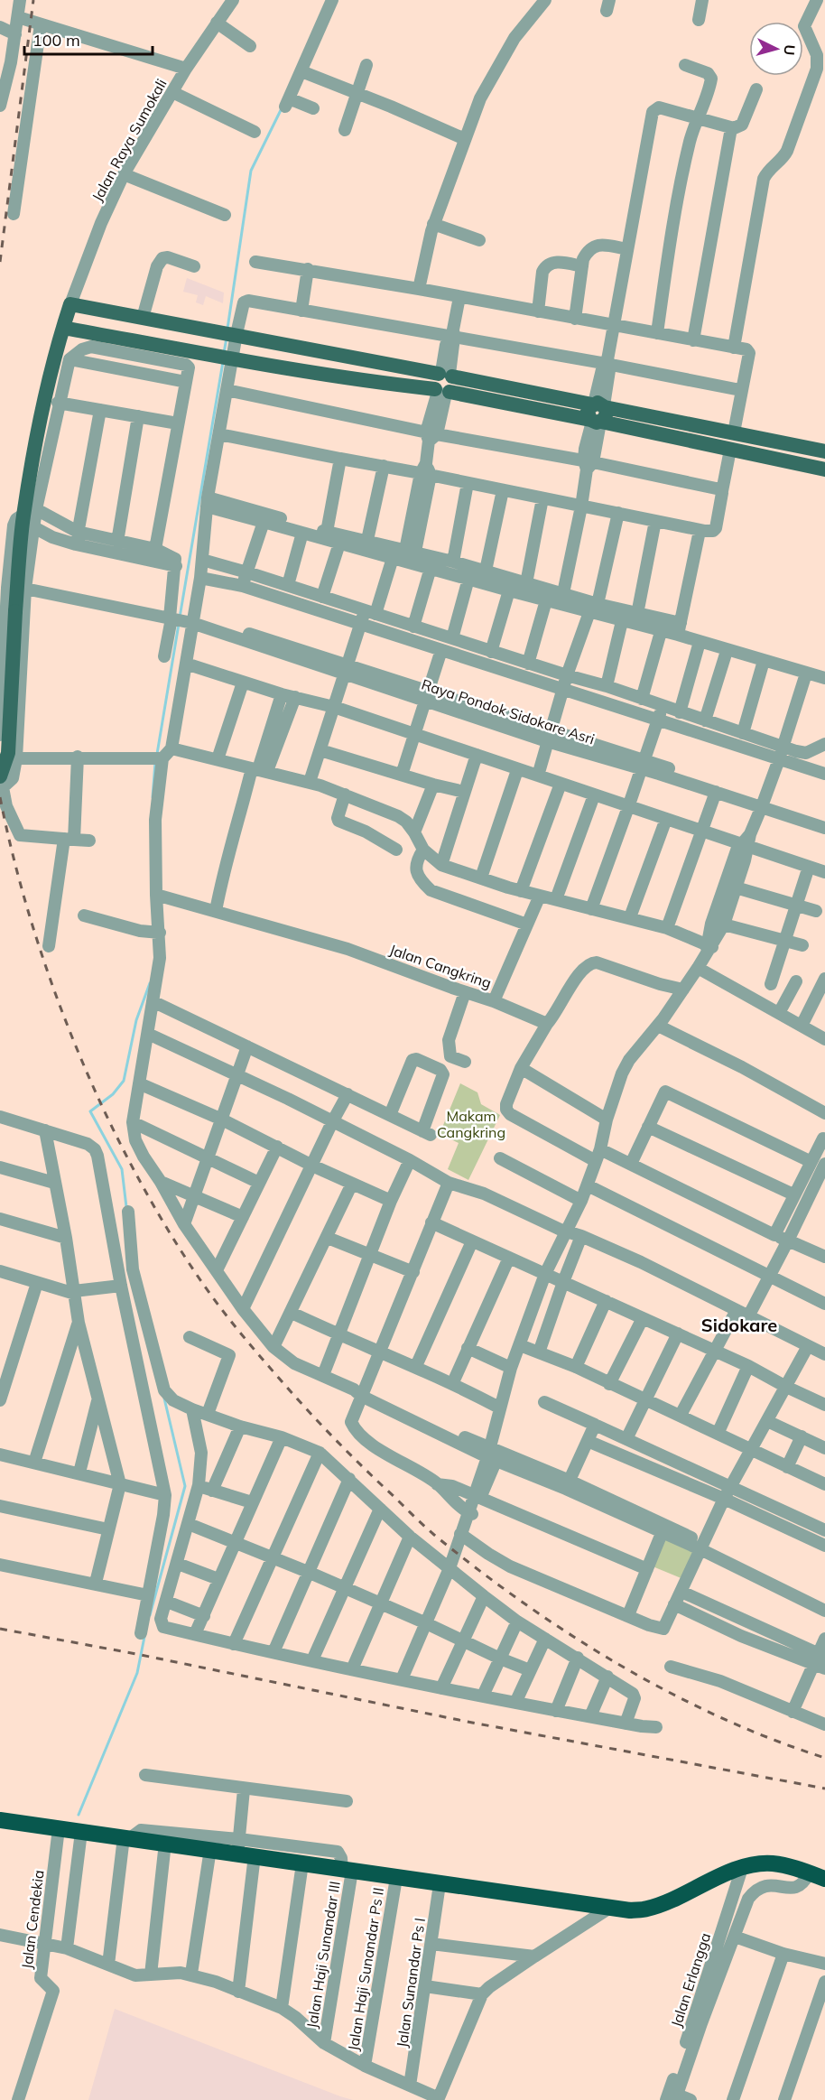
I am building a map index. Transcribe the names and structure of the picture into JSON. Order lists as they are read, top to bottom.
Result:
{
  "streets": {
    "street": [
      "Jalan Raya Sumokali",
      "Raya Pondok Sidokare Asri",
      "Jalan Cangkring",
      "Jalan Cendekia",
      "Jalan Haji Sunandar III",
      "Jalan Haji Sunandar Ps II",
      "Jalan Erlangga",
      "Jalan Sunandar Ps I"
    ]
  },
  "districts": ["Sidokare"],
  "parks": ["Makam Cangkring"],
  "scale_bar": "100 m",
  "north": "right"
}
